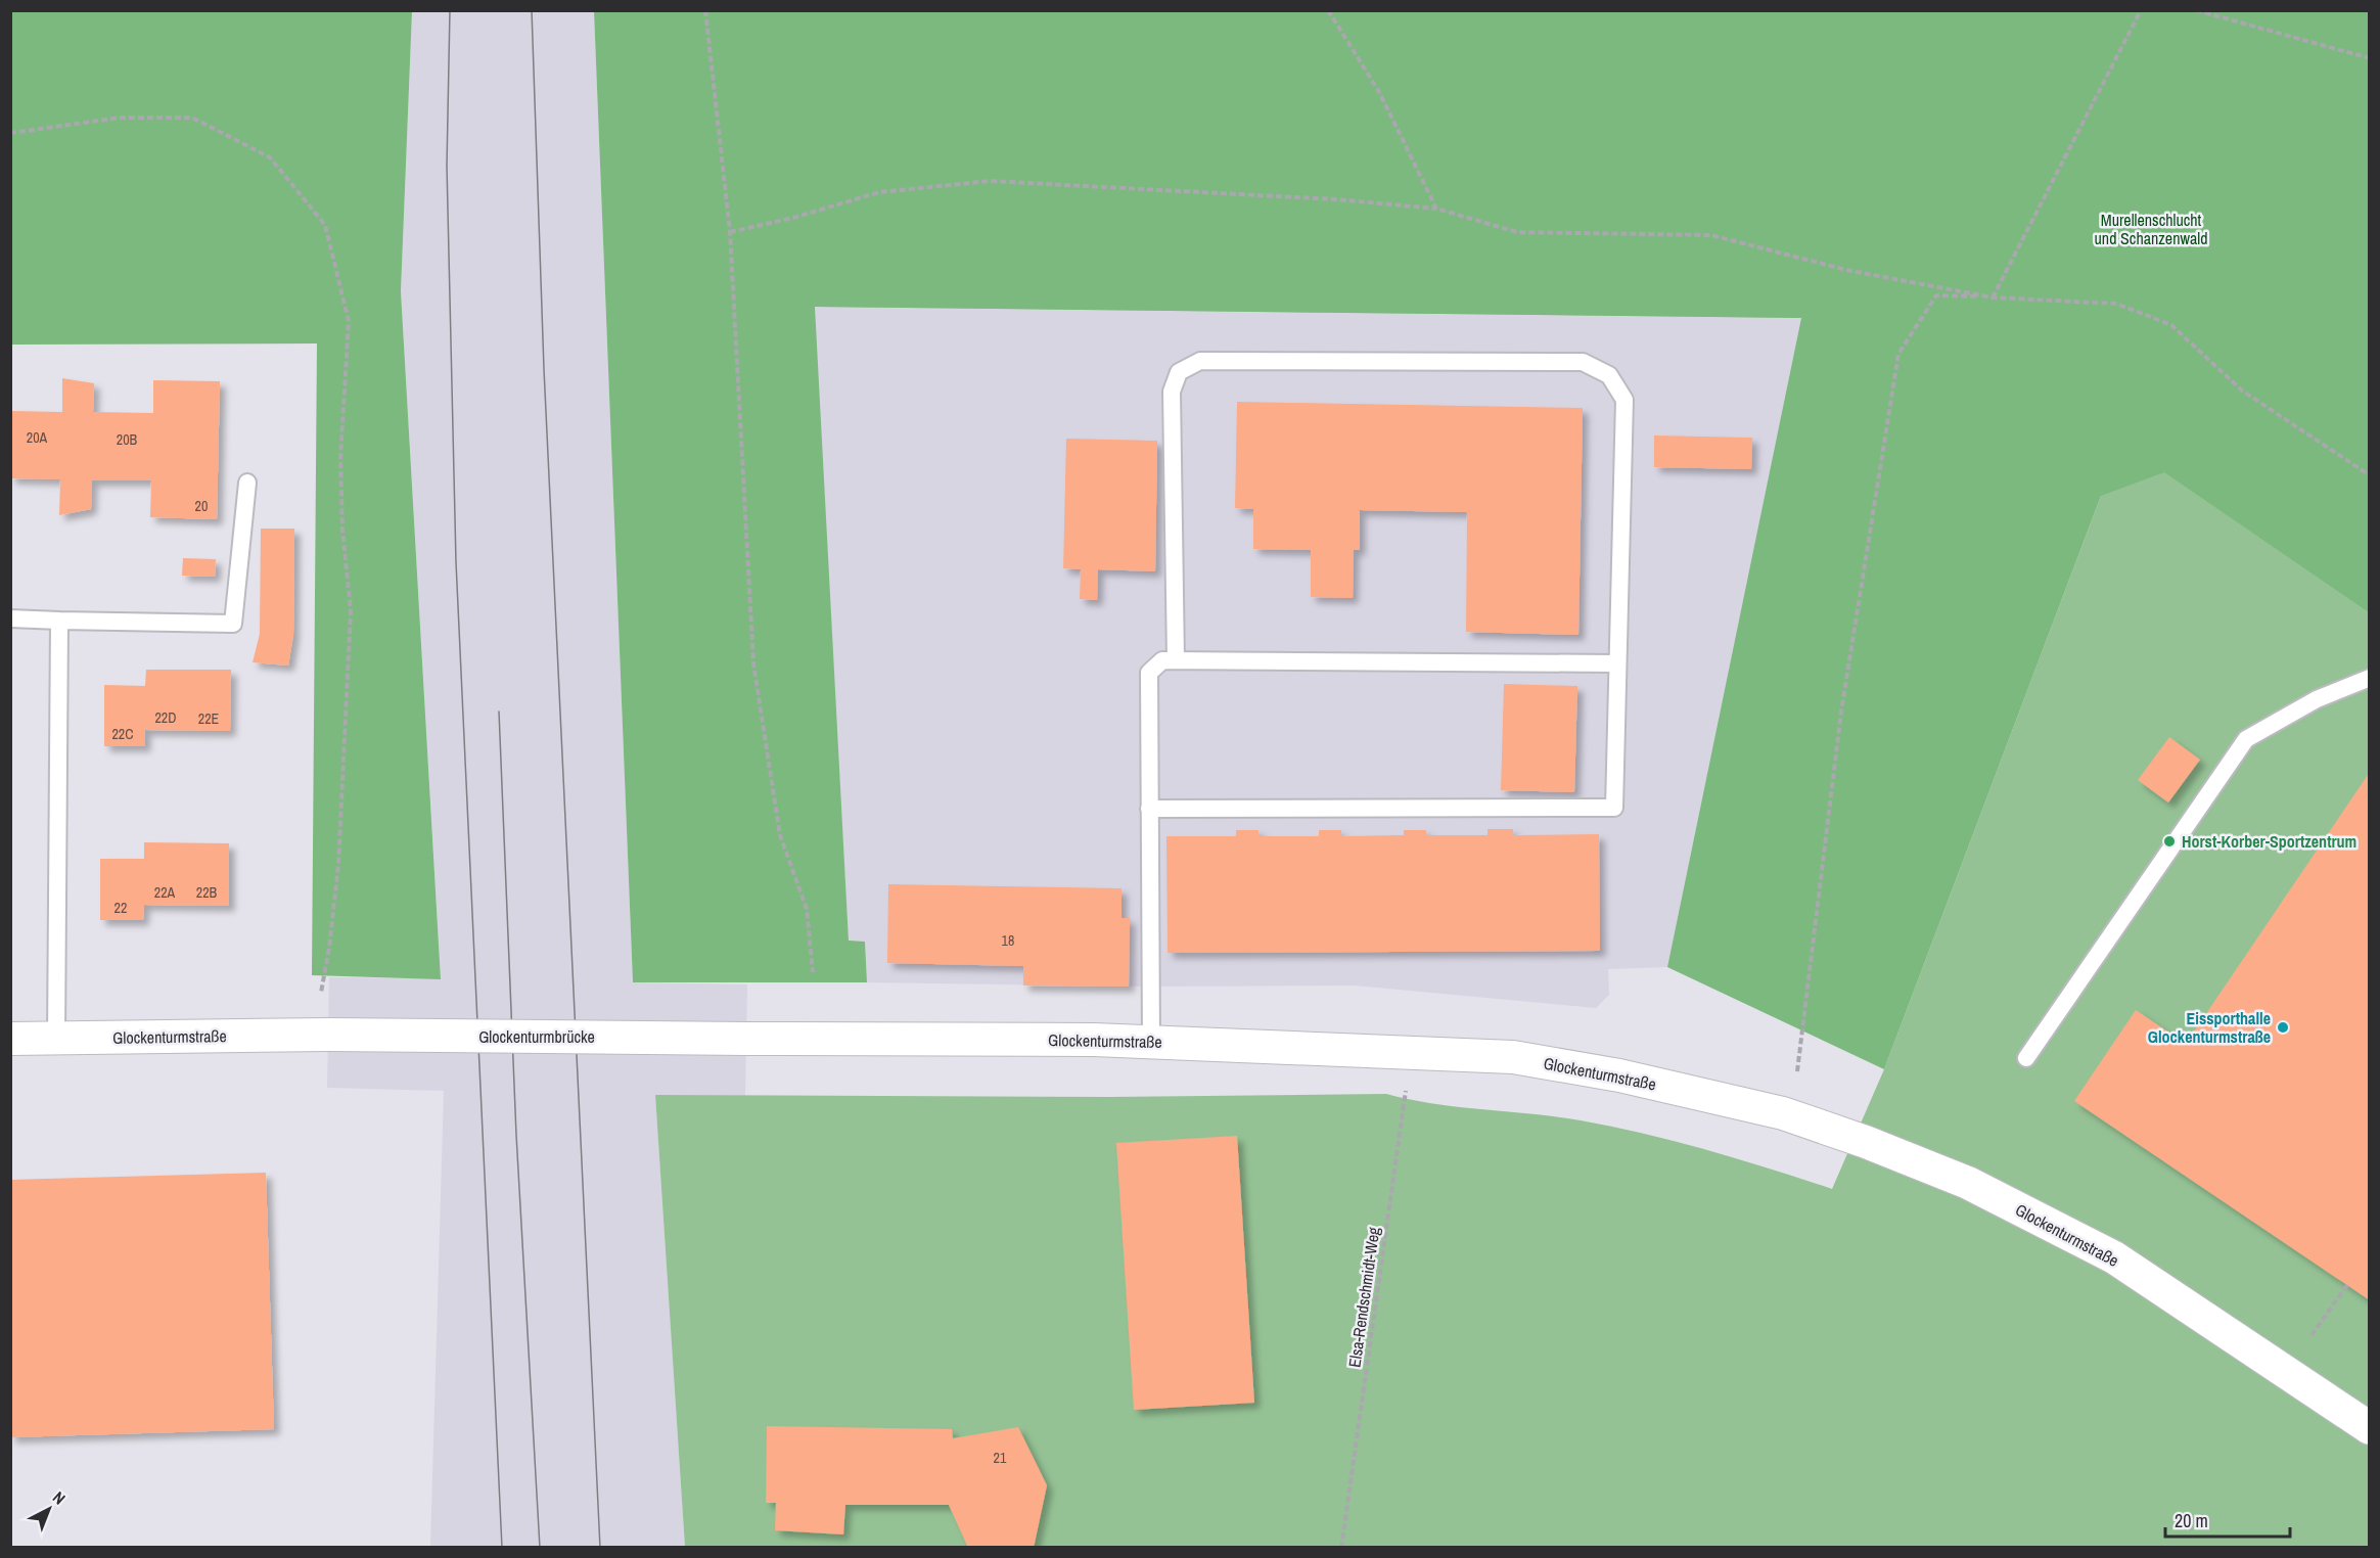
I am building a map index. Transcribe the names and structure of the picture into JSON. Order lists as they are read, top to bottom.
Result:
{
  "streets": {
    "street": ["Glockenturmstraße", "Glockenturmbrücke"],
    "path": ["Elsa-Rendschmidt-Weg"]
  },
  "crossings": [
    ["Glockenturmstraße", "Glockenturmbrücke"],
    ["Glockenturmstraße", "Elsa-Rendschmidt-Weg"]
  ],
  "parks": ["Murellenschlucht und Schanzenwald"],
  "places": ["Horst-Korber-Sportzentrum", "Eissporthalle Glockenturmstraße"],
  "house_numbers": [
    "20A",
    "20B",
    "20",
    "22D",
    "22E",
    "22C",
    "22A",
    "22B",
    "22",
    "18",
    "21"
  ],
  "scale_bar": "20 m",
  "north": "top right"
}
